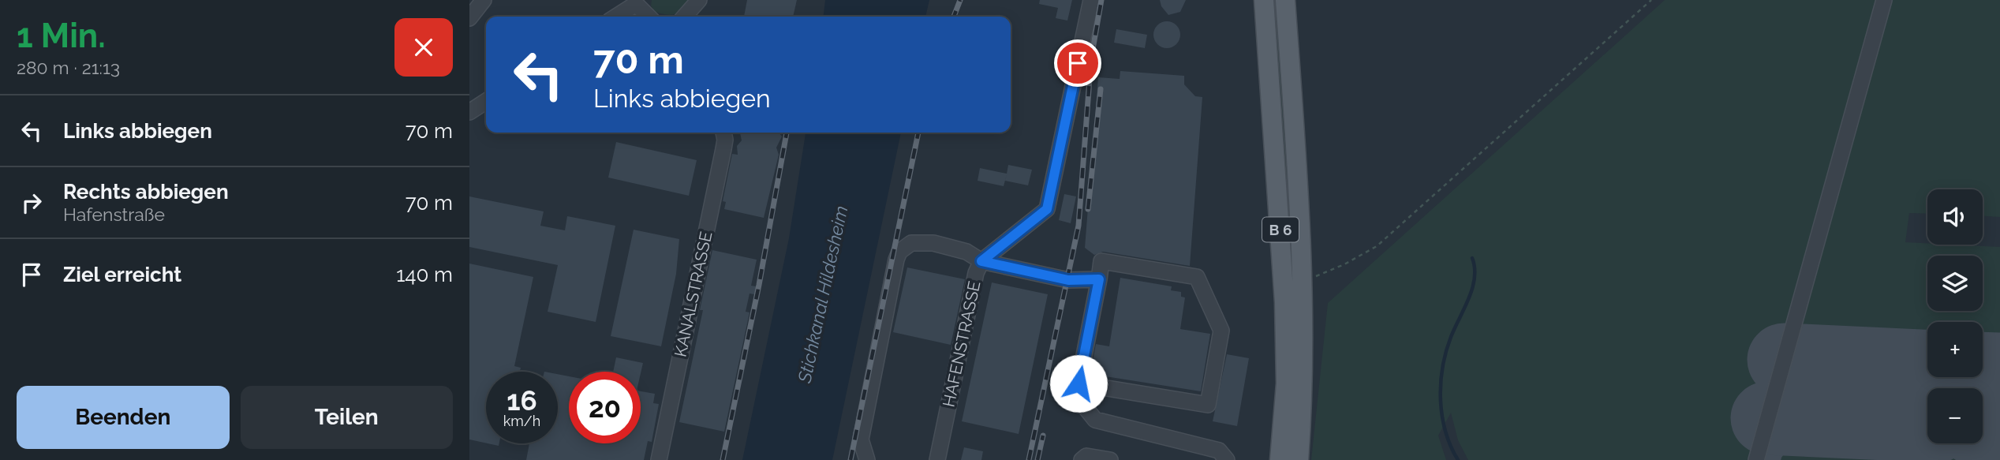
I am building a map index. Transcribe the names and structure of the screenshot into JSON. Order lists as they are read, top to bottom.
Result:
{
  "streets": {
    "main road": ["B 6"],
    "street": ["KANALSTRASSE", "HAFENSTRASSE"]
  },
  "water": ["Stichkanal Hildesheim"],
  "page": {
    "heading": ["1 Min.", "280 m · 21:13"],
    "turn": ["70 m", "Links abbiegen"],
    "list": [
      {
        "name": "Links abbiegen",
        "value": "70 m"
      },
      {
        "name": "Rechts abbiegen",
        "note": "Hafenstraße",
        "value": "70 m"
      },
      {
        "name": "Ziel erreicht",
        "value": "140 m"
      }
    ],
    "map_buttons": ["+", "−"],
    "speed": "16 km/h",
    "limit": "20",
    "buttons": ["Beenden", "Teilen"]
  }
}
